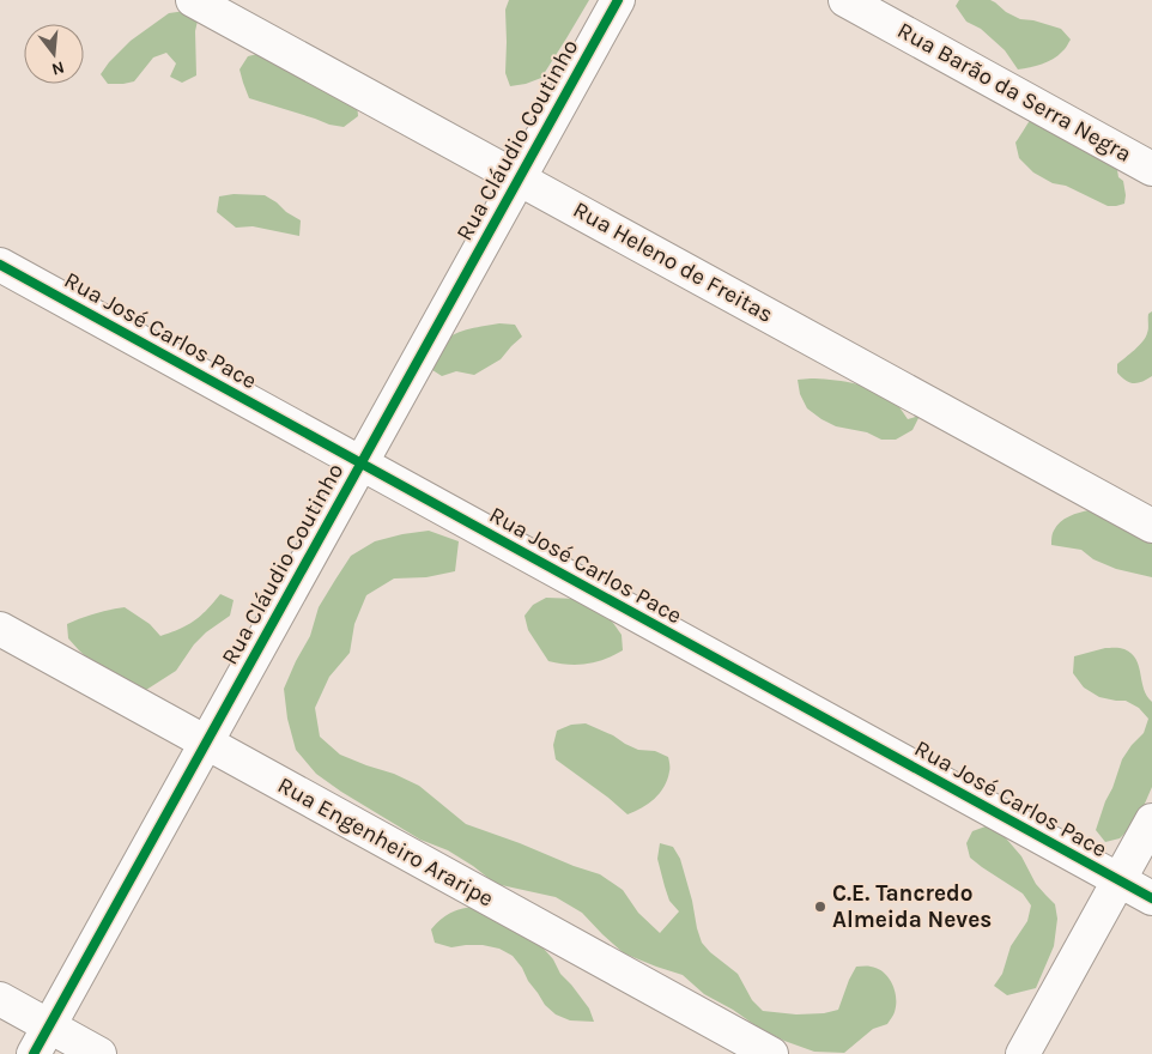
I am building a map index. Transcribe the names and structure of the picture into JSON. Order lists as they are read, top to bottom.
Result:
{
  "streets": {
    "street": [
      "Rua Barão da Serra Negra",
      "Rua Cláudio Coutinho",
      "Rua Heleno de Freitas",
      "Rua José Carlos Pace",
      "Rua Engenheiro Araripe"
    ]
  },
  "crossings": [
    ["Rua Cláudio Coutinho", "Rua Heleno de Freitas"],
    ["Rua Cláudio Coutinho", "Rua José Carlos Pace"],
    ["Rua Cláudio Coutinho", "Rua Engenheiro Araripe"]
  ],
  "places": ["C.E. Tancredo Almeida Neves"],
  "north": "bottom"
}
